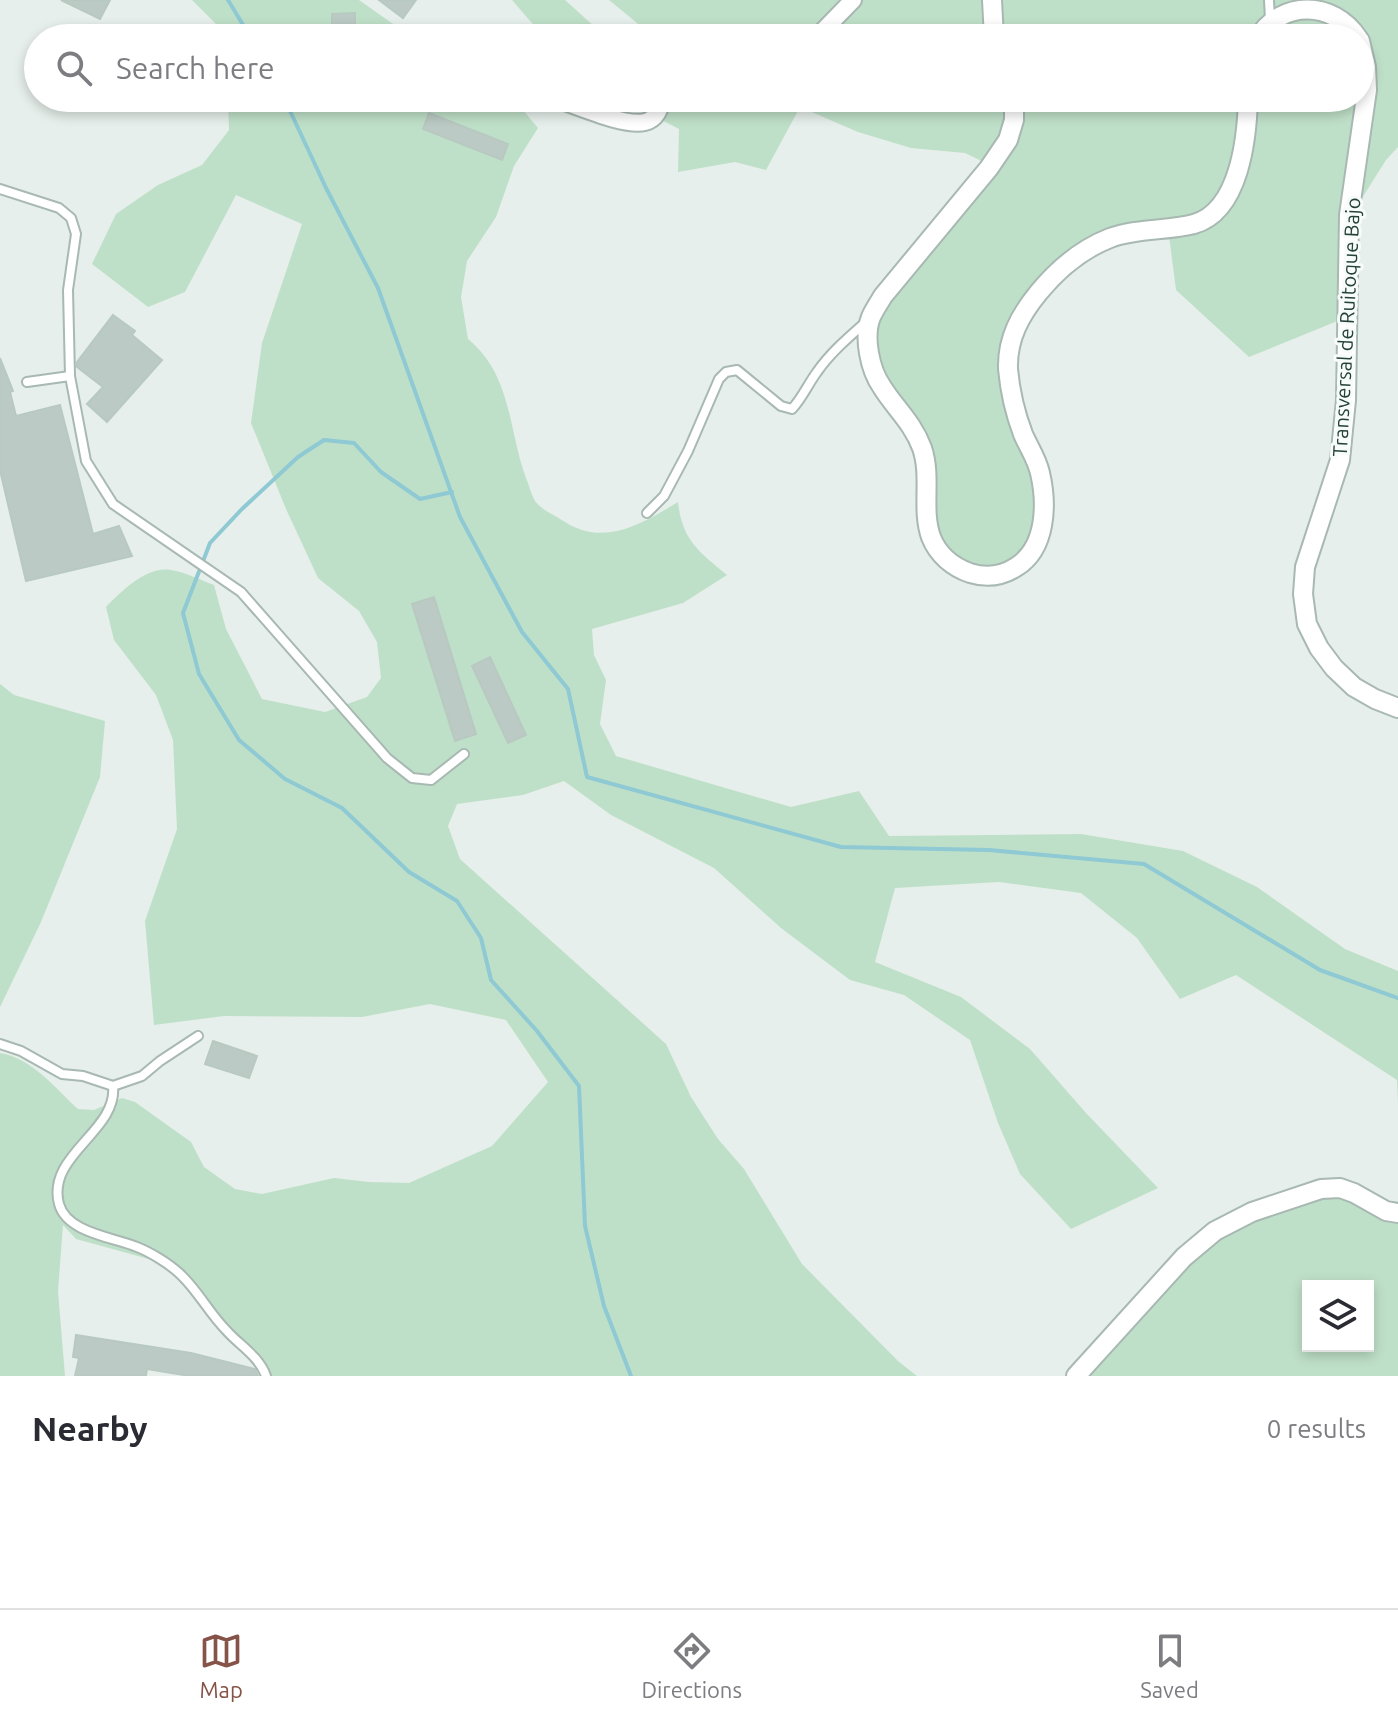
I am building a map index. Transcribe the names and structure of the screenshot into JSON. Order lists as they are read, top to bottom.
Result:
{
  "streets": {
    "street": ["Transversal de Ruitoque Bajo"]
  },
  "page": {
    "search": "Search here",
    "heading": ["Nearby", "0 results"],
    "nav": ["Map", "Directions", "Saved"]
  }
}
